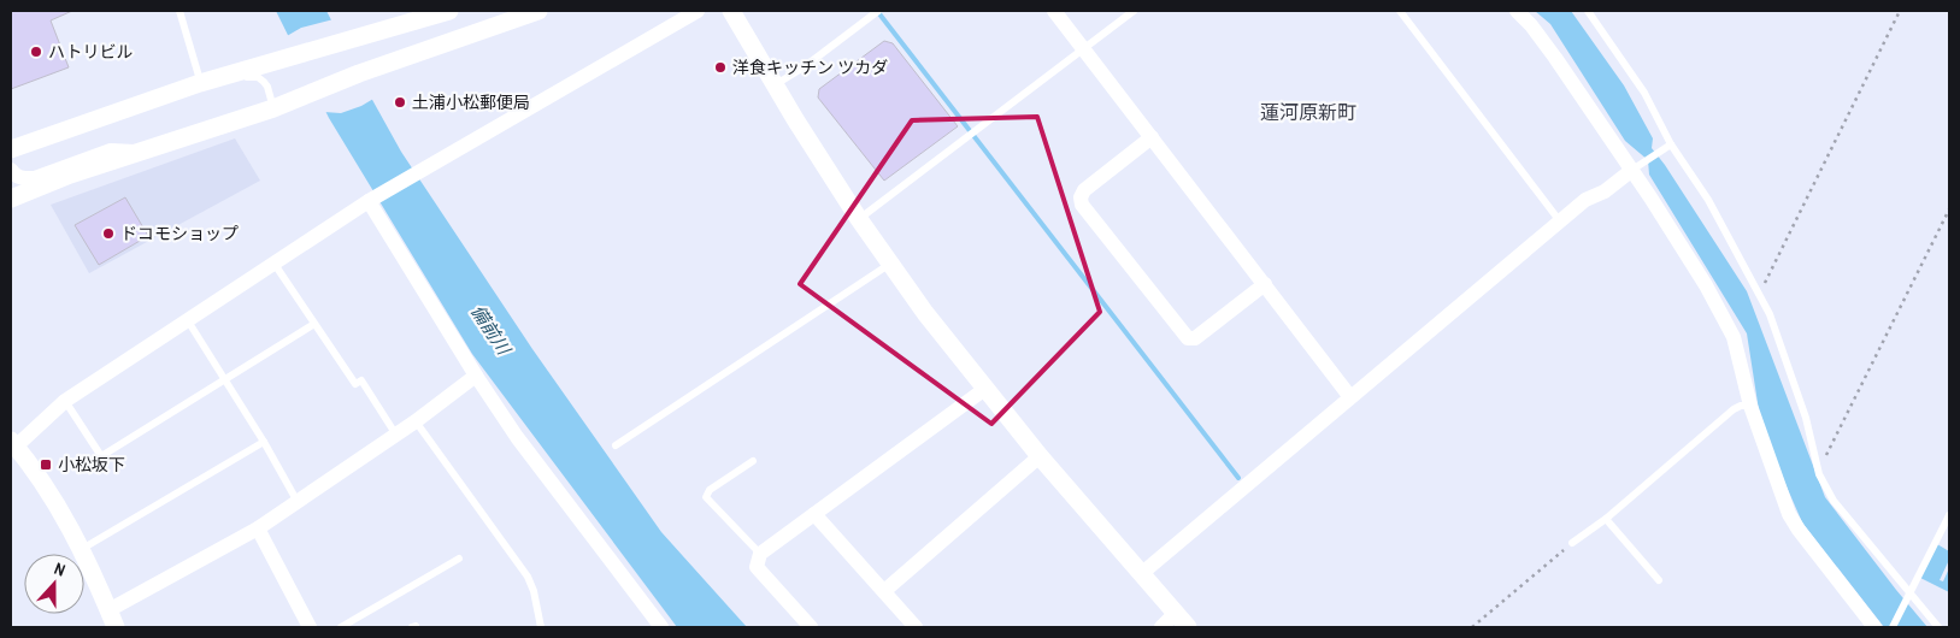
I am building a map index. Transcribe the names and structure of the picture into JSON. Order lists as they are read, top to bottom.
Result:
{
  "districts": ["蓮河原新町"],
  "water": ["備前川"],
  "places": {
    "other": [
      "ハトリビル",
      "洋食キッチン ツカダ",
      "土浦小松郵便局",
      "ドコモショップ"
    ],
    "transit": ["小松坂下"]
  },
  "north": "top"
}
